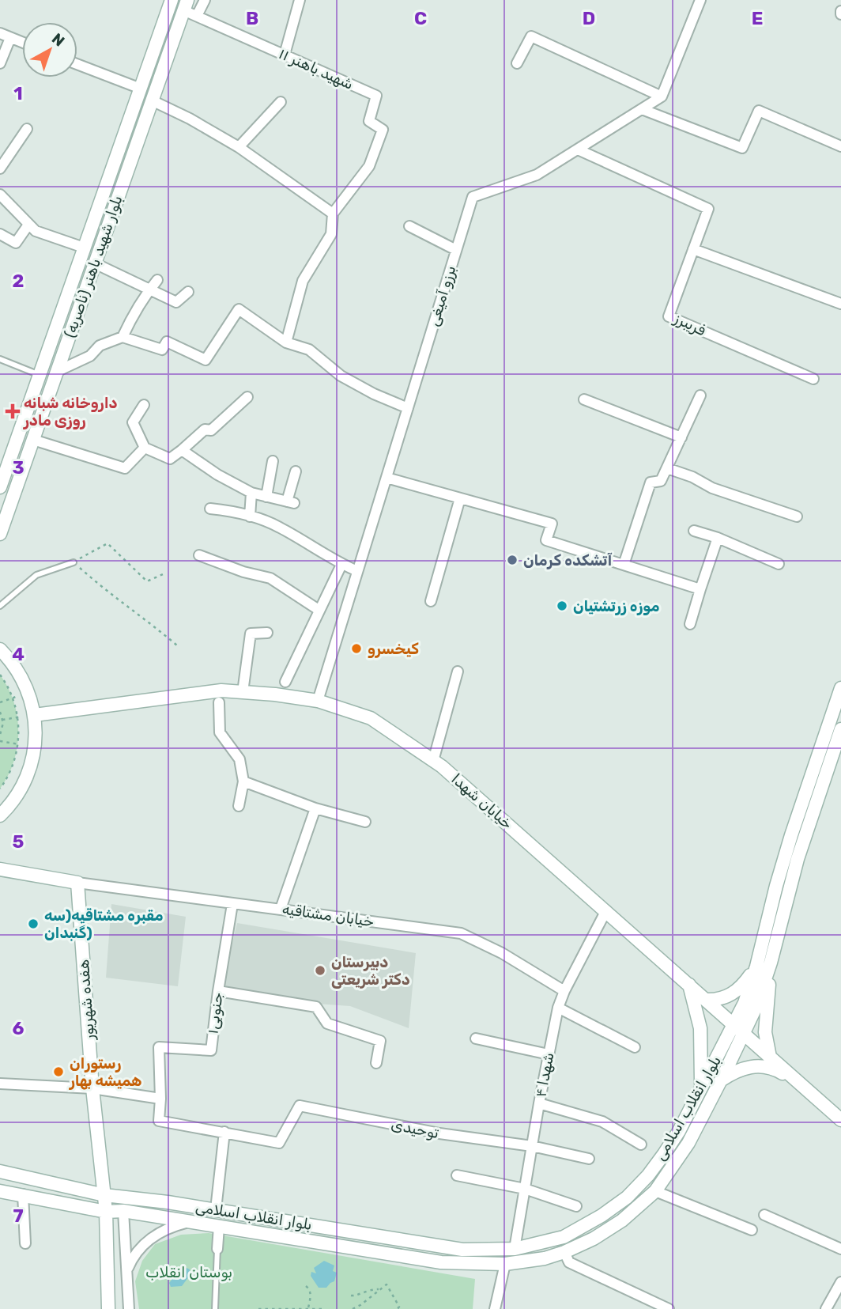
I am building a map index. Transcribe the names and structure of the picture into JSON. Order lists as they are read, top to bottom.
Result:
{
  "streets": {
    "main road": [
      "بلوار شهید باهنر (ناصریه)",
      "خیابان شهدا",
      "هفده شهریور",
      "بلوار انقلاب اسلامی"
    ],
    "street": [
      "شهید باهنر ۱۱",
      "برزو آمیغی",
      "فریبرز",
      "خیابان مشتاقیه",
      "جنوبی۱",
      "شهدا ۴",
      "توحیدی"
    ]
  },
  "crossings": [
    ["شهید باهنر ۱۱", "بلوار شهید باهنر (ناصریه)"],
    ["برزو آمیغی", "فریبرز"],
    ["برزو آمیغی", "خیابان شهدا"],
    ["خیابان شهدا", "شهدا ۴"],
    ["خیابان شهدا", "بلوار انقلاب اسلامی"],
    ["خیابان مشتاقیه", "هفده شهریور"],
    ["خیابان مشتاقیه", "جنوبی۱"],
    ["خیابان مشتاقیه", "شهدا ۴"],
    ["هفده شهریور", "بلوار انقلاب اسلامی"],
    ["شهدا ۴", "بلوار انقلاب اسلامی"],
    ["شهدا ۴", "توحیدی"]
  ],
  "parks": ["بوستان انقلاب"],
  "places": {
    "health": ["داروخانه شبانه روزی مادر"],
    "other": [
      "آتشکده کرمان",
      "موزه زرتشتیان",
      "کیخسرو",
      "مقبره مشتاقیه(سه گنبدان)",
      "دبیرستان دکتر شریعتی",
      "رستوران همیشه بهار"
    ]
  },
  "north": "top right",
  "grid": {
    "columns": [
      "B",
      "C",
      "D",
      "E"
    ],
    "rows": [
      "1",
      "2",
      "3",
      "4",
      "5",
      "6",
      "7"
    ]
  }
}
